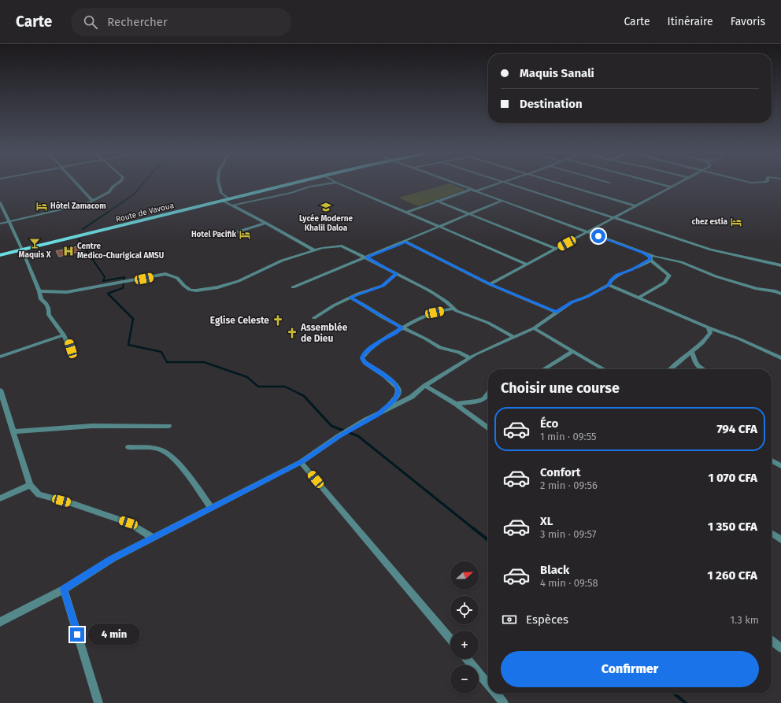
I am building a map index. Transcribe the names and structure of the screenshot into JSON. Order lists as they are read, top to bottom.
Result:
{
  "streets": {
    "main road": ["Route de Vavoua"]
  },
  "places": {
    "hotel": ["Hôtel Zamacom", "chez estia", "Hotel Pacifik"],
    "school or university": ["Lycée Moderne Khalil Daloa"],
    "bar": ["Maquis X"],
    "hospital": ["Centre Medico-Churigical AMSU"],
    "church": ["Eglise Celeste", "Assemblée de Dieu"]
  },
  "north": "right",
  "page": {
    "header": "Carte",
    "search": "Rechercher",
    "nav": ["Carte", "Itinéraire", "Favoris"],
    "banner": ["Maquis Sanali", "Destination"],
    "heading": "Choisir une course",
    "list": [
      {
        "name": "Éco",
        "note": "1 min · 09:55",
        "value": "794 CFA"
      },
      {
        "name": "Confort",
        "note": "2 min · 09:56",
        "value": "1 070 CFA"
      },
      {
        "name": "XL",
        "note": "3 min · 09:57",
        "value": "1 350 CFA"
      },
      {
        "name": "Black",
        "note": "4 min · 09:58",
        "value": "1 260 CFA"
      }
    ],
    "map_buttons": ["+", "−"],
    "pay": ["Espèces", "1.3 km"],
    "bubble": "4 min",
    "buttons": "Confirmer"
  }
}
